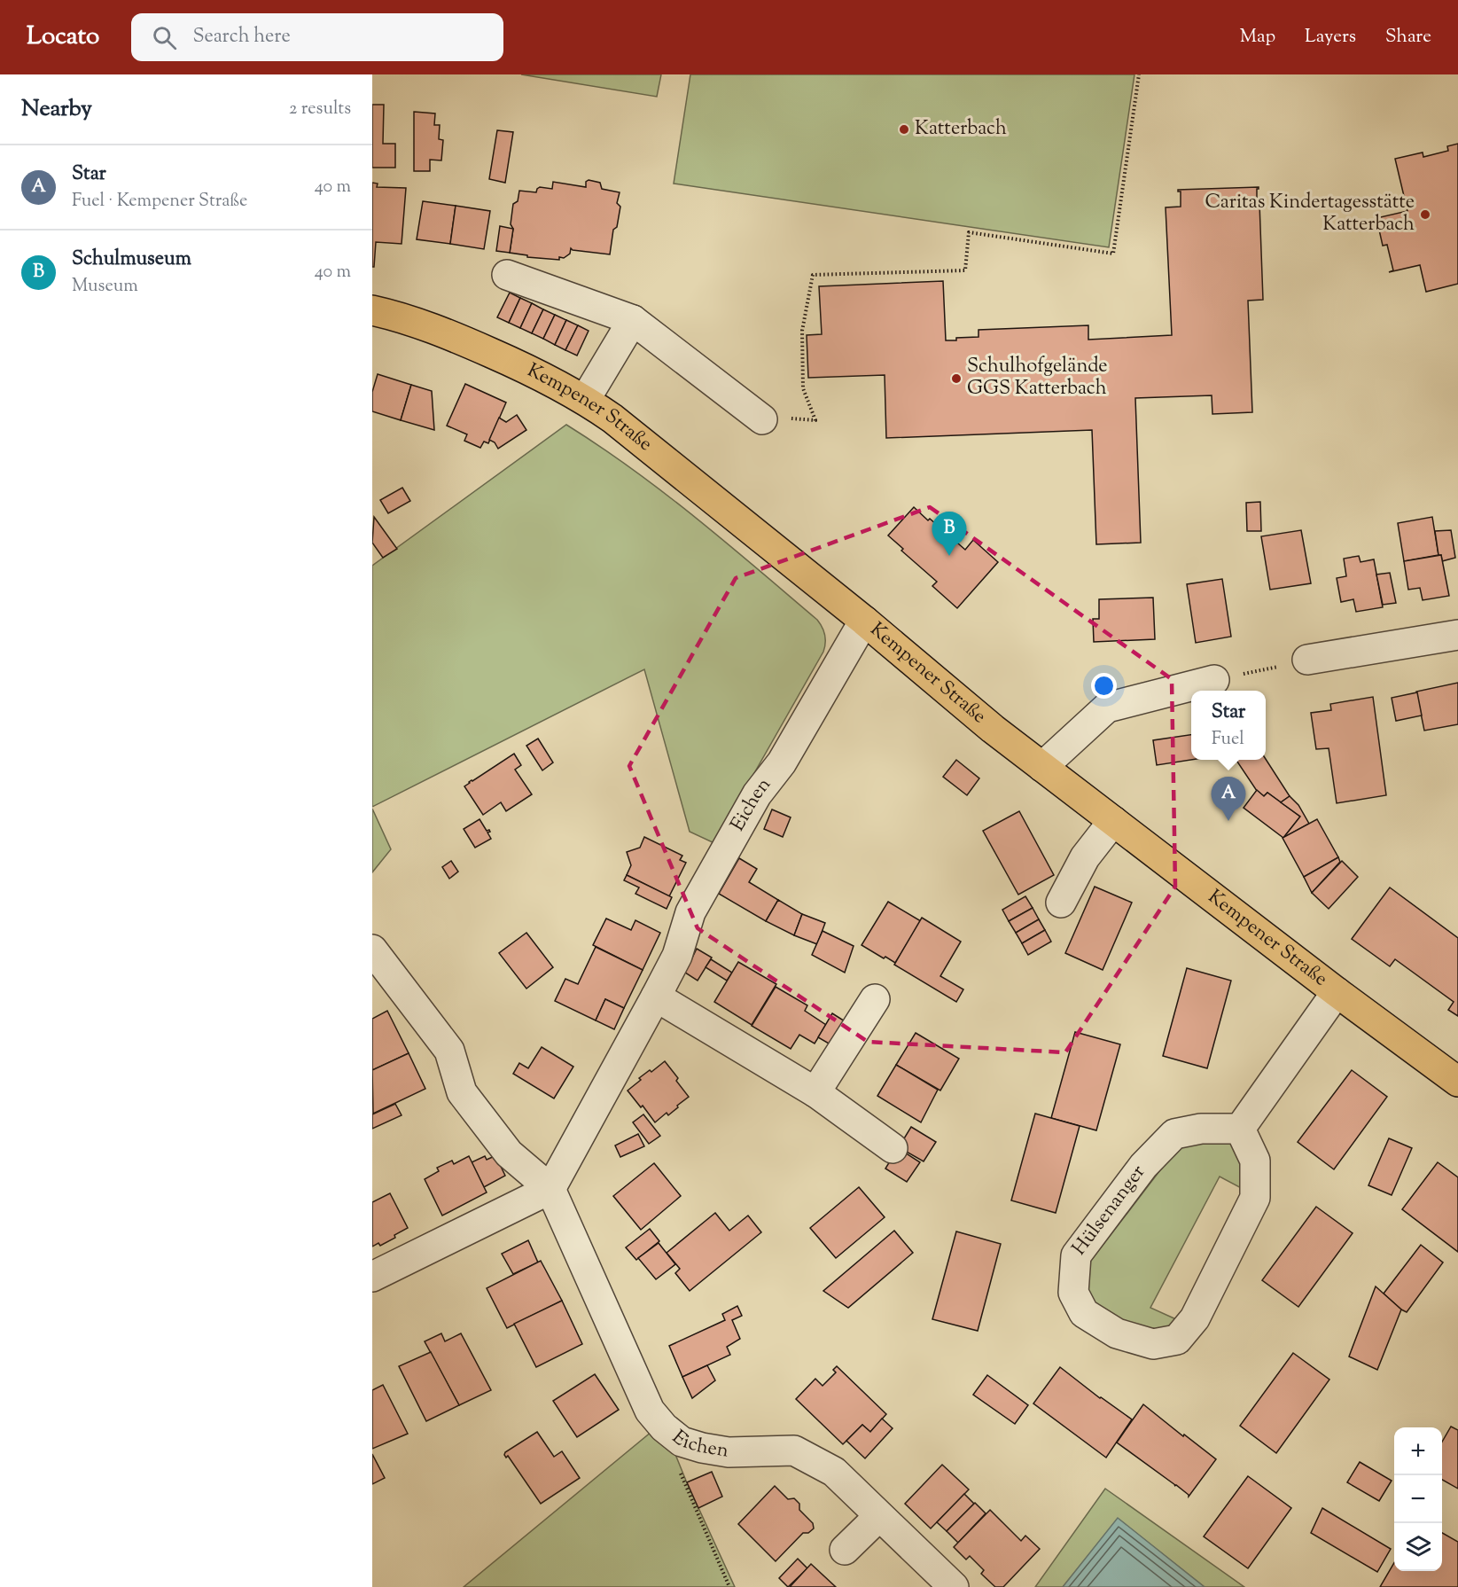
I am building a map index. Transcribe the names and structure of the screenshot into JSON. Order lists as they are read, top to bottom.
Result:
{
  "streets": {
    "main road": ["Kempener Straße"],
    "street": ["Eichen", "Hülsenanger"]
  },
  "crossings": [
    ["Kempener Straße", "Eichen"]
  ],
  "places": ["Katterbach", "Caritas Kindertagesstätte Katterbach", "Schulhofgelände GGS Katterbach"],
  "page": {
    "header": "Locato",
    "search": "Search here",
    "nav": ["Map", "Layers", "Share"],
    "heading": ["Nearby", "2 results"],
    "list": [
      {
        "mark": "A",
        "name": "Star",
        "note": "Fuel · Kempener Straße",
        "value": "40 m"
      },
      {
        "mark": "B",
        "name": "Schulmuseum",
        "note": "Museum",
        "value": "40 m"
      }
    ],
    "pins": ["B", "A"],
    "popup": ["Star", "Fuel"],
    "map_buttons": ["+", "−"]
  }
}
